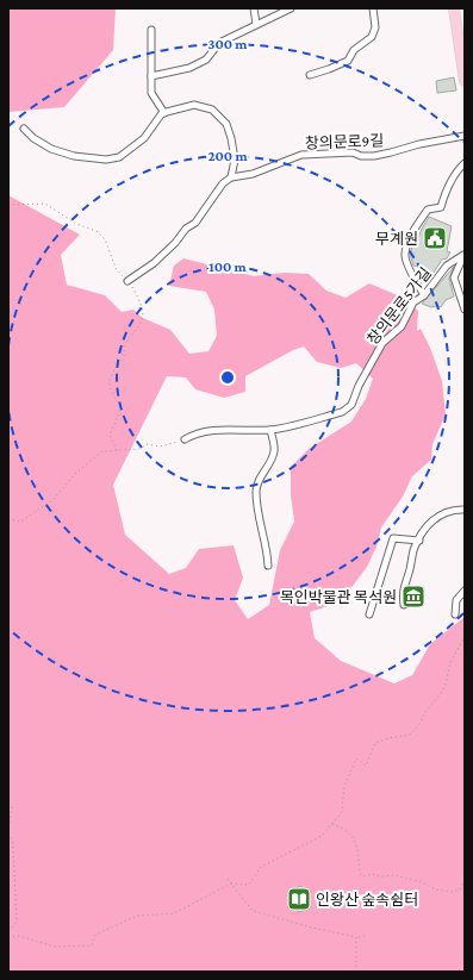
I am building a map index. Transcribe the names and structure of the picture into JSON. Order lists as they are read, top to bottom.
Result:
{
  "streets": {
    "street": ["창의문로9길", "창의문로5가길"]
  },
  "places": {
    "public building": ["무계원"],
    "museum": ["목인박물관 목석원"],
    "library": ["인왕산 숲속쉼터"]
  },
  "rings": ["300 m", "200 m", "100 m"]
}
